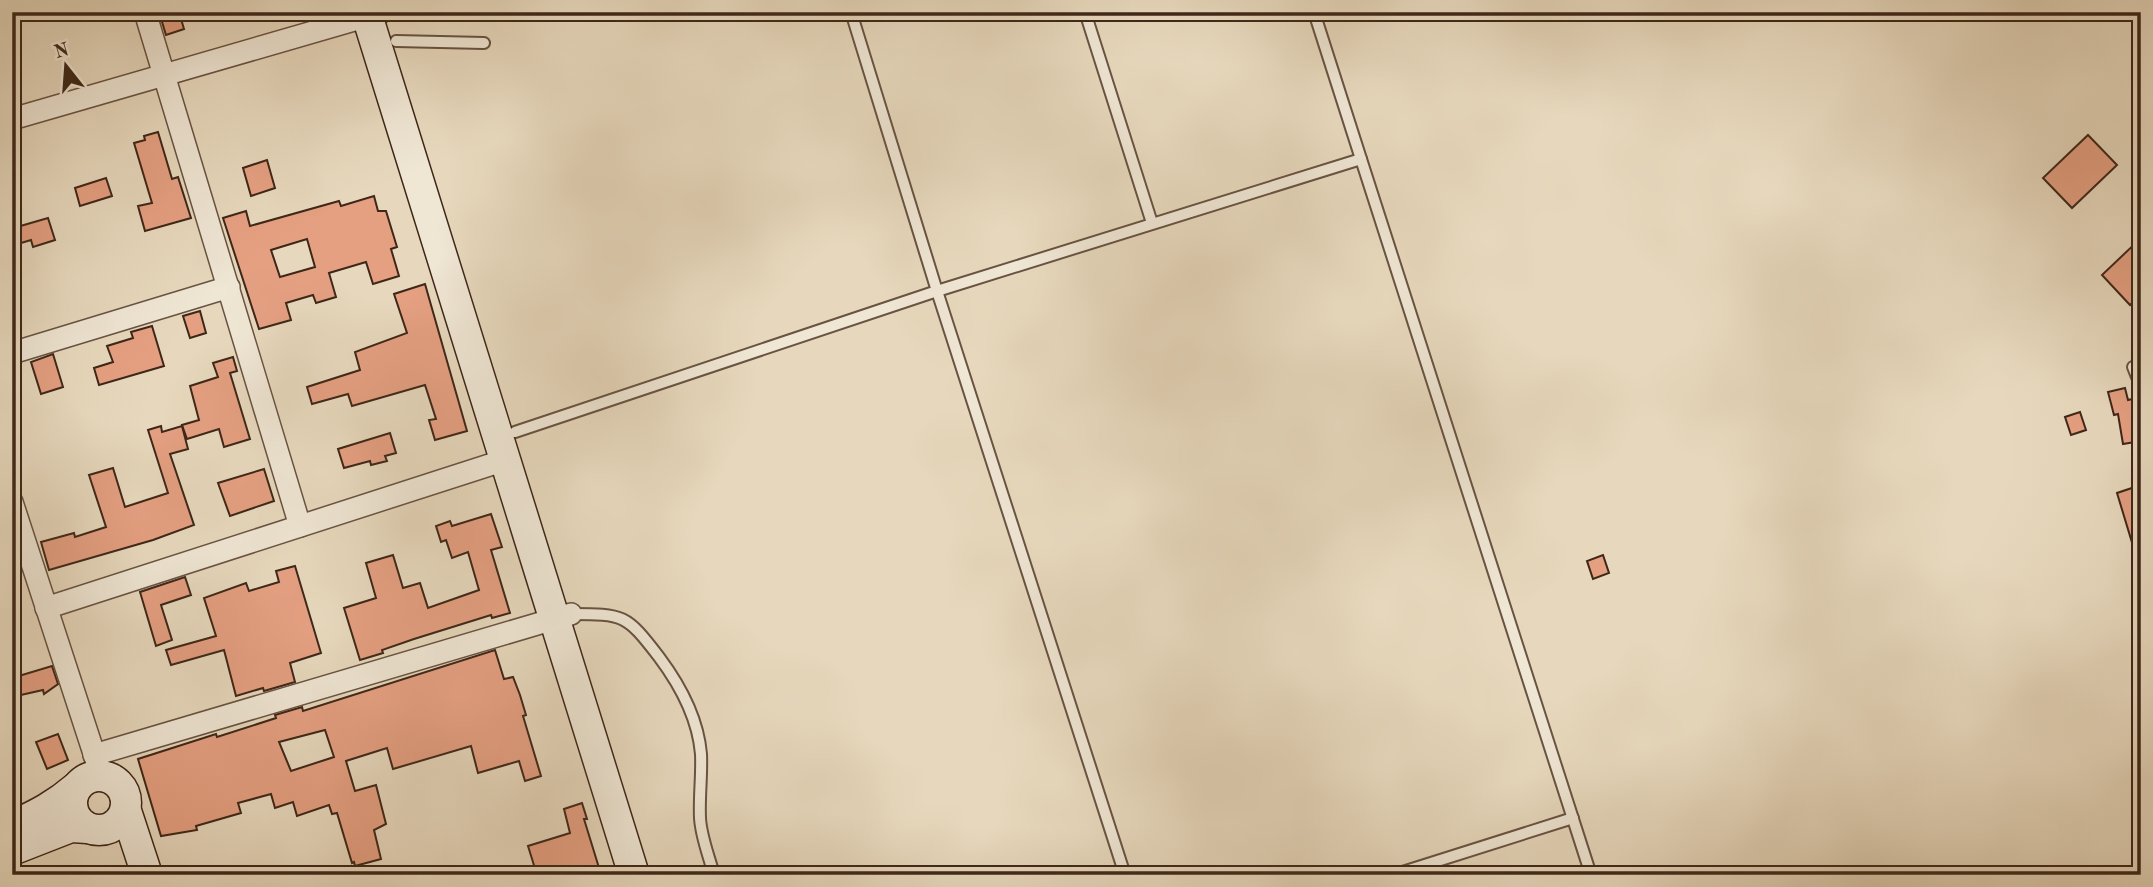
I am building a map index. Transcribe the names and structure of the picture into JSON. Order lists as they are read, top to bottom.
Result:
{
  "north": "top"
}
